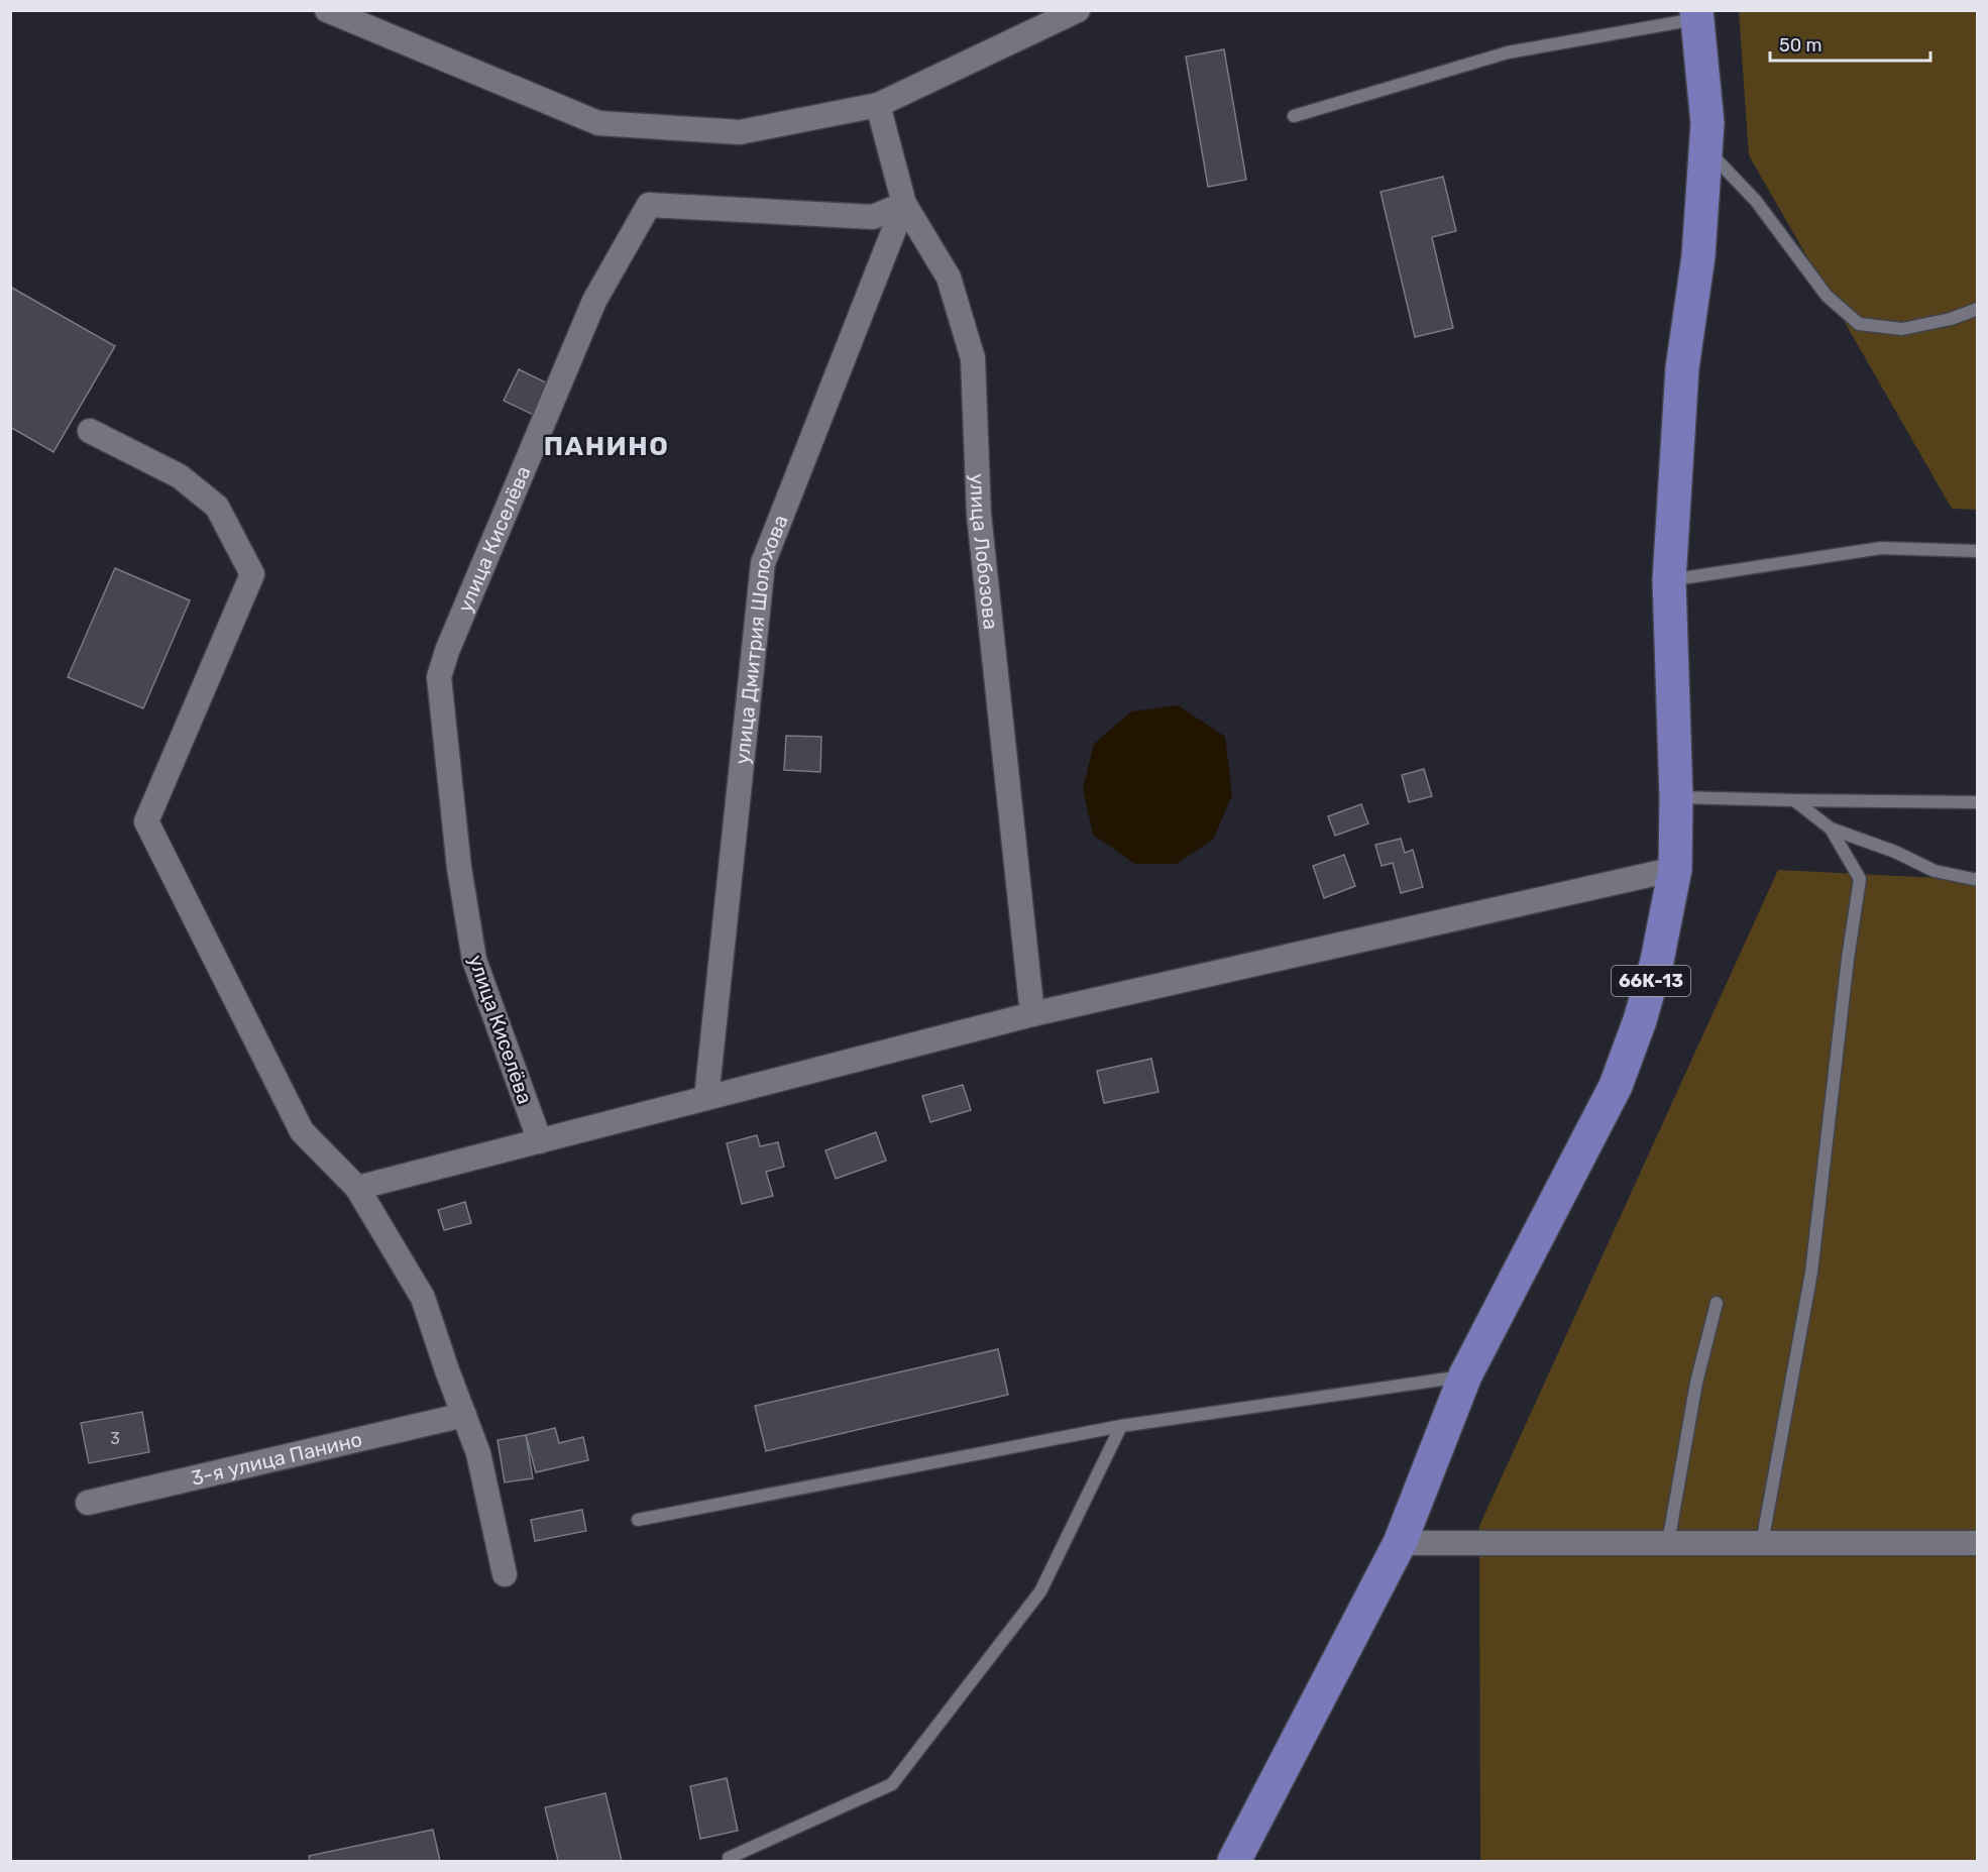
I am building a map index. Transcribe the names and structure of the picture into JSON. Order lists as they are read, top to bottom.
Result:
{
  "streets": {
    "main road": ["66К-13"],
    "street": [
      "улица Киселёва",
      "улица Лобозова",
      "улица Дмитрия Шолохова",
      "3-я улица Панино"
    ]
  },
  "crossings": [
    ["улица Киселёва", "улица Лобозова"],
    ["улица Киселёва", "улица Дмитрия Шолохова"],
    ["улица Лобозова", "улица Дмитрия Шолохова"]
  ],
  "districts": ["ПАНИНО"],
  "house_numbers": ["3"],
  "scale_bar": "50 m"
}
